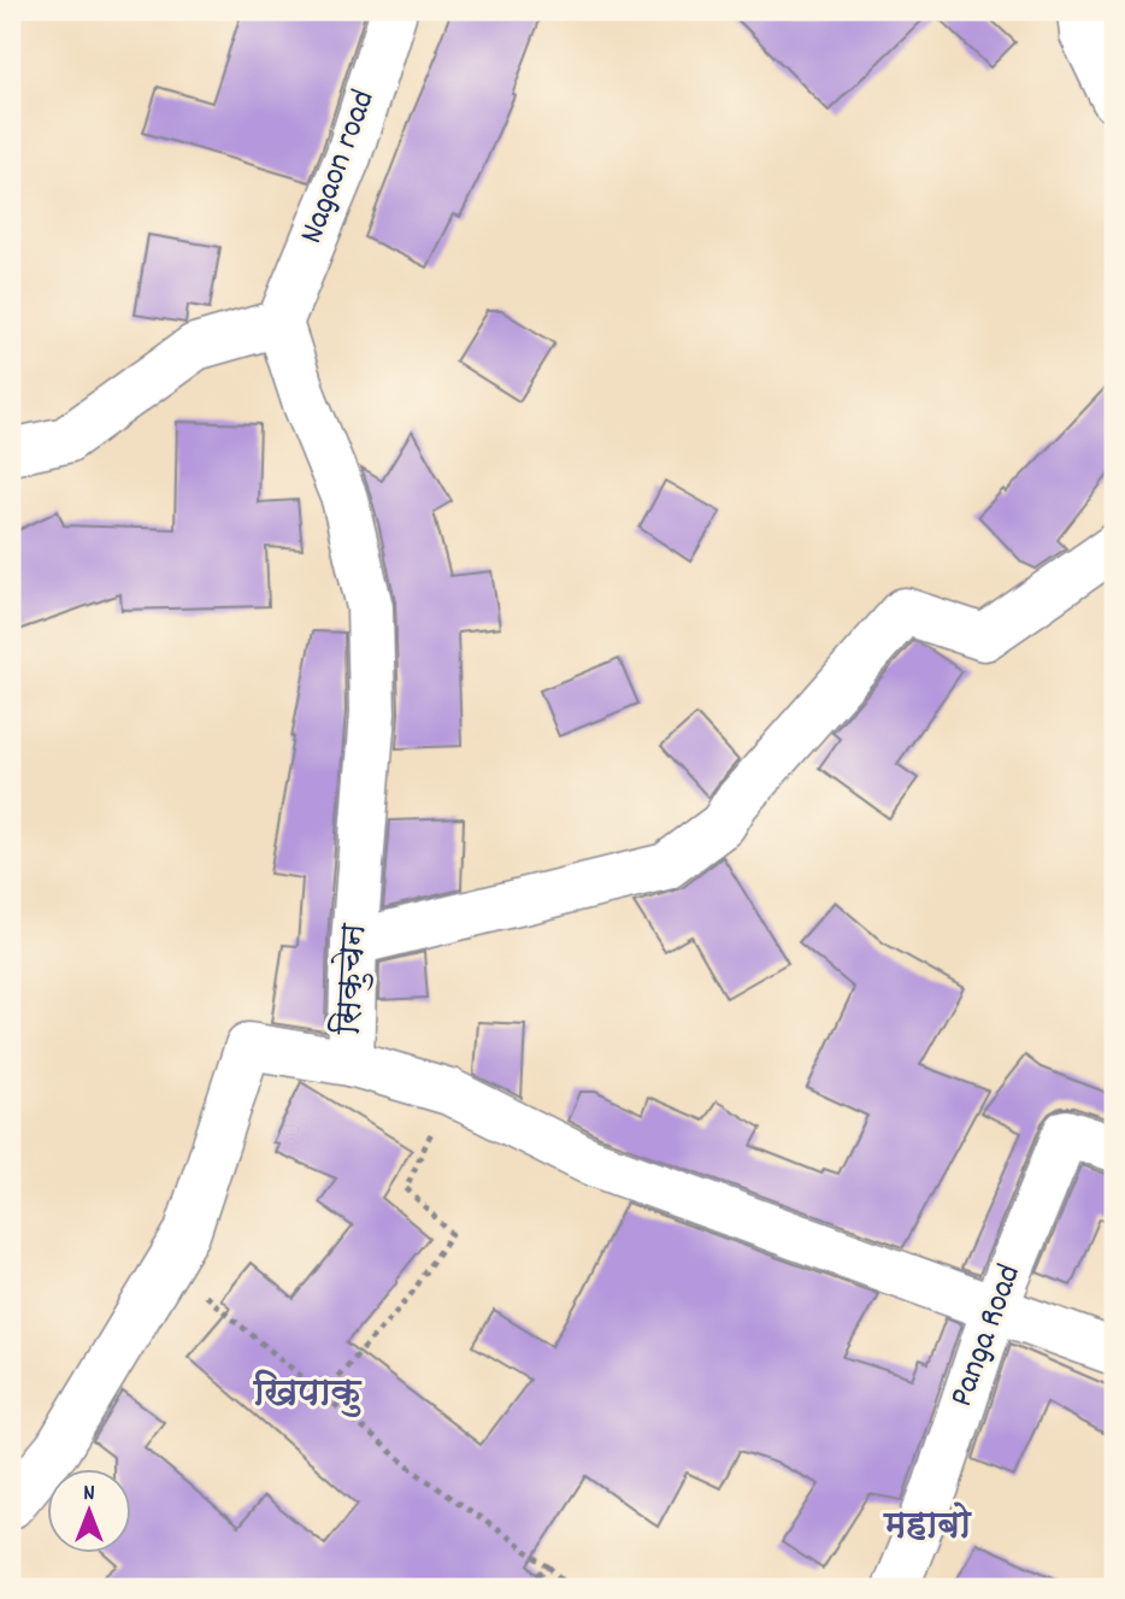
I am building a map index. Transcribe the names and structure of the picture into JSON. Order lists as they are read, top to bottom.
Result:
{
  "streets": {
    "street": ["Nagaon road", "सिकुचेन", "Panga Road"]
  },
  "crossings": [
    ["Nagaon road", "सिकुचेन"],
    ["सिकुचेन", "Panga Road"]
  ],
  "districts": ["खिपाकु", "महाबो"],
  "north": "top"
}
